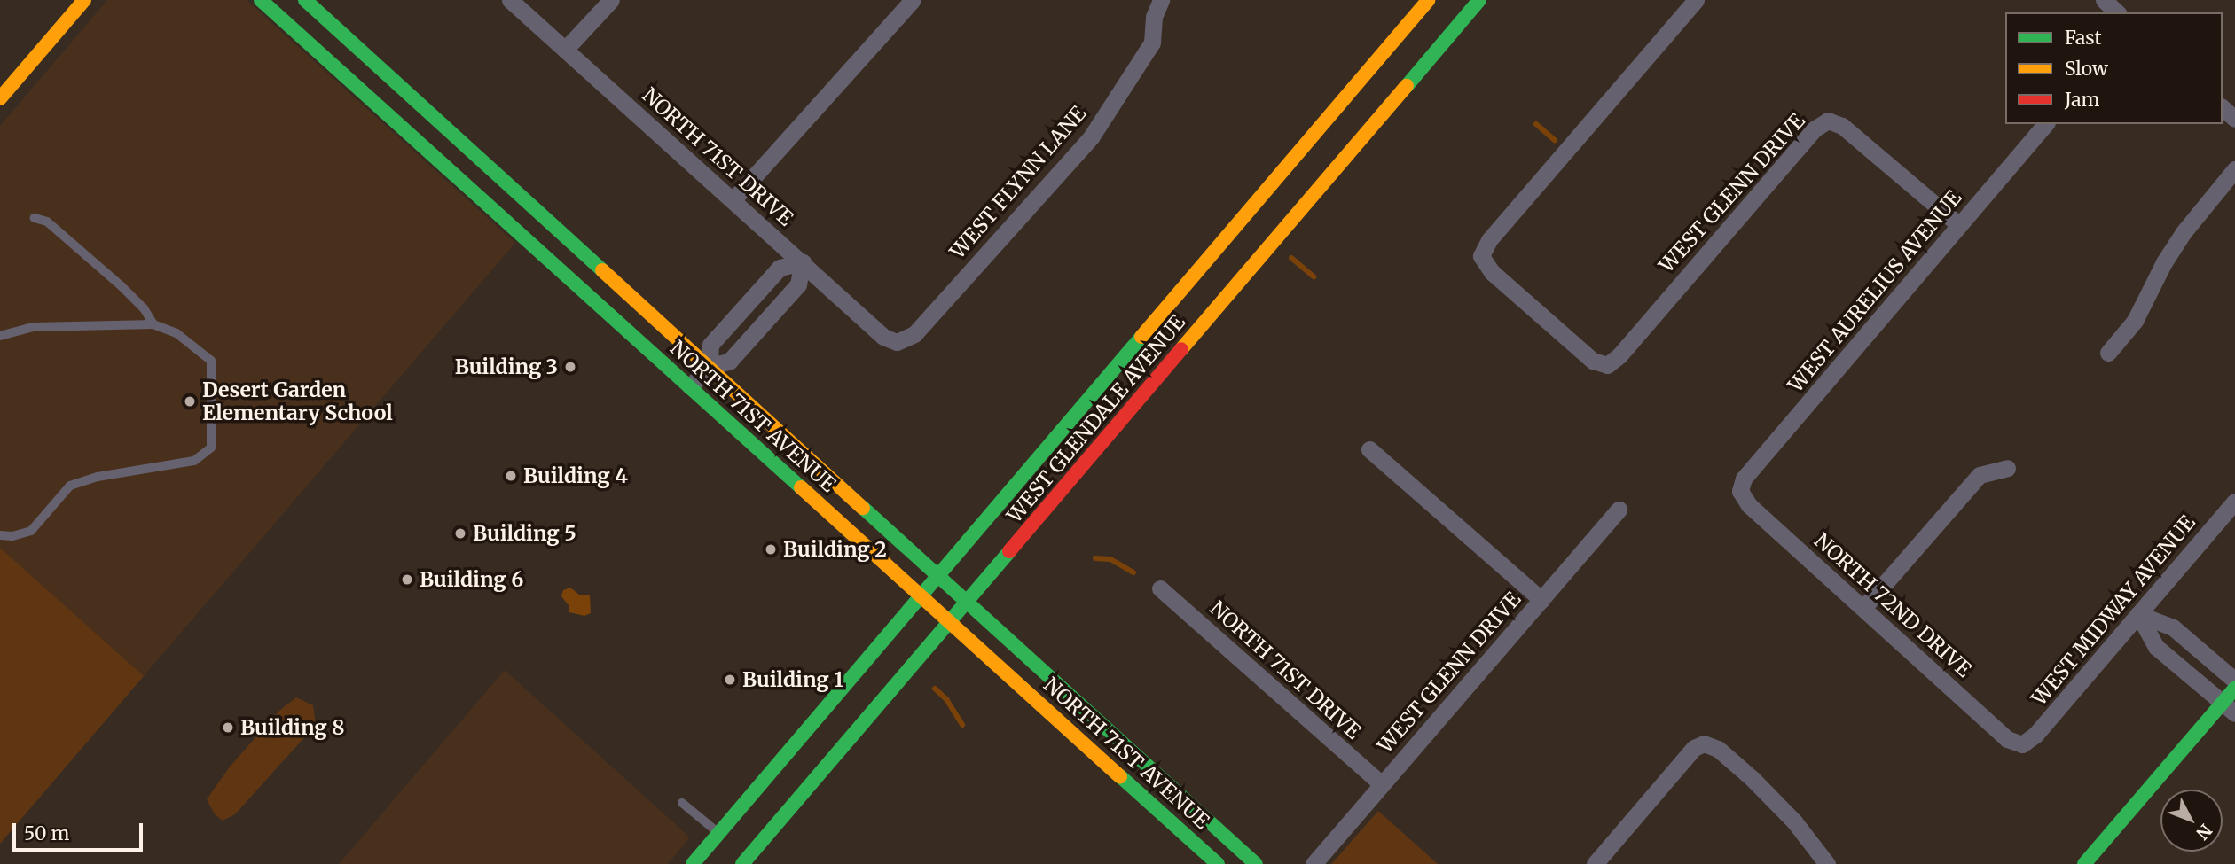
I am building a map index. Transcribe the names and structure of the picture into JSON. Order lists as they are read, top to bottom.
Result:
{
  "streets": {
    "street": [
      "NORTH 71ST DRIVE",
      "WEST FLYNN LANE",
      "WEST GLENN DRIVE",
      "WEST AURELIUS AVENUE",
      "NORTH 71ST AVENUE",
      "WEST GLENDALE AVENUE",
      "NORTH 72ND DRIVE",
      "WEST MIDWAY AVENUE"
    ]
  },
  "crossings": [
    ["NORTH 71ST DRIVE", "WEST FLYNN LANE"],
    ["NORTH 71ST DRIVE", "WEST GLENN DRIVE"],
    ["WEST GLENN DRIVE", "WEST AURELIUS AVENUE"],
    ["WEST AURELIUS AVENUE", "NORTH 72ND DRIVE"],
    ["NORTH 71ST AVENUE", "WEST GLENDALE AVENUE"],
    ["NORTH 72ND DRIVE", "WEST MIDWAY AVENUE"]
  ],
  "places": [
    "Building 3",
    "Desert Garden Elementary School",
    "Building 4",
    "Building 5",
    "Building 2",
    "Building 6",
    "Building 1",
    "Building 8"
  ],
  "legend": ["Fast", "Slow", "Jam"],
  "scale_bar": "50 m",
  "north": "bottom right"
}
